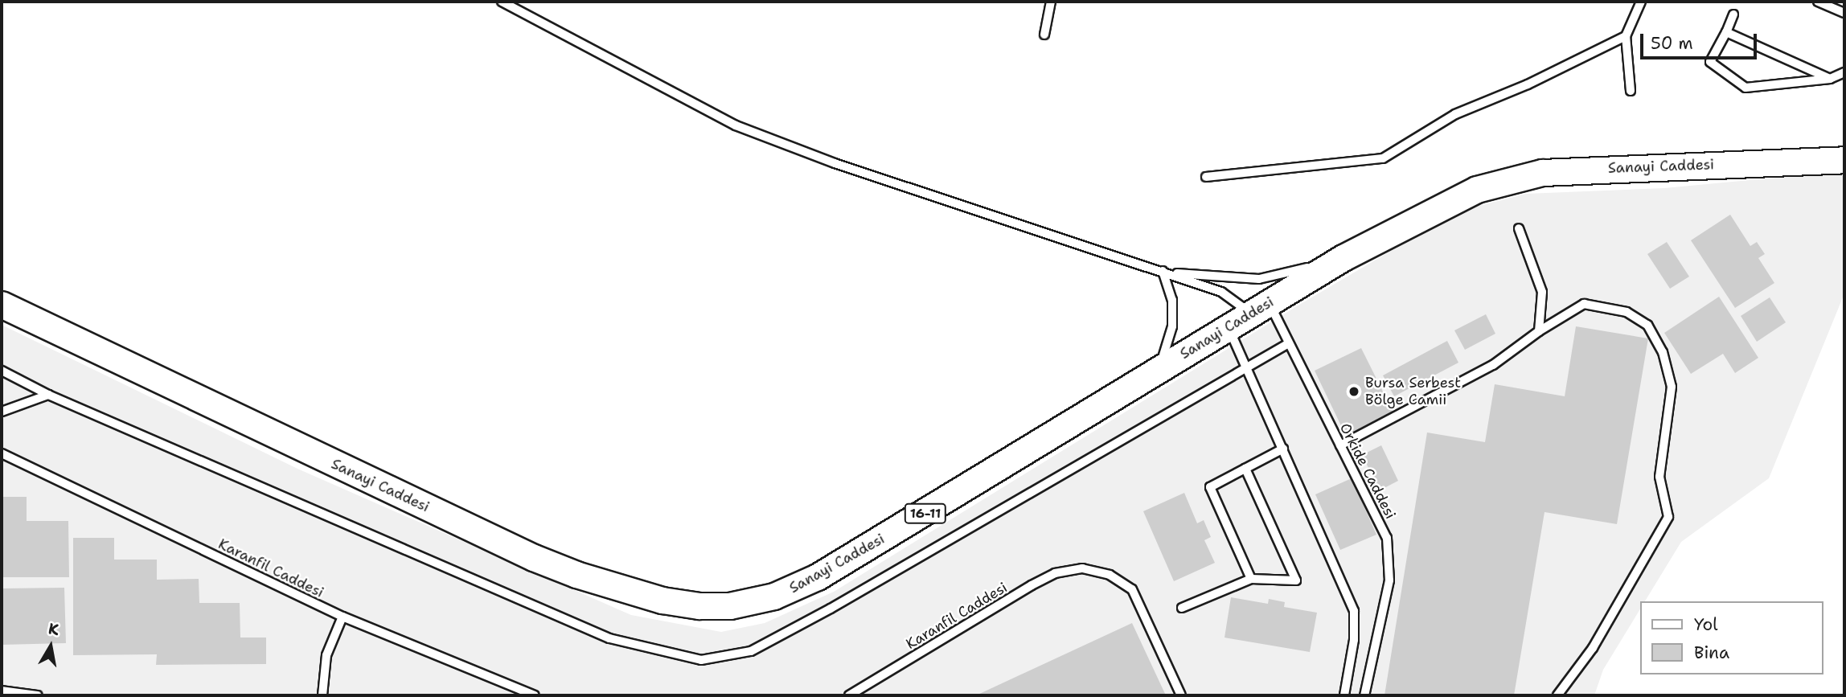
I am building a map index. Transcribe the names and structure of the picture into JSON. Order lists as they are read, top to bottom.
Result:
{
  "streets": {
    "main road": ["Sanayi Caddesi", "16-11"],
    "lane": ["Orkide Caddesi", "Karanfil Caddesi"]
  },
  "crossings": [
    ["Sanayi Caddesi", "Orkide Caddesi"]
  ],
  "places": ["Bursa Serbest Bölge Camii"],
  "legend": ["Yol", "Bina"],
  "scale_bar": "50 m",
  "north": "top"
}
